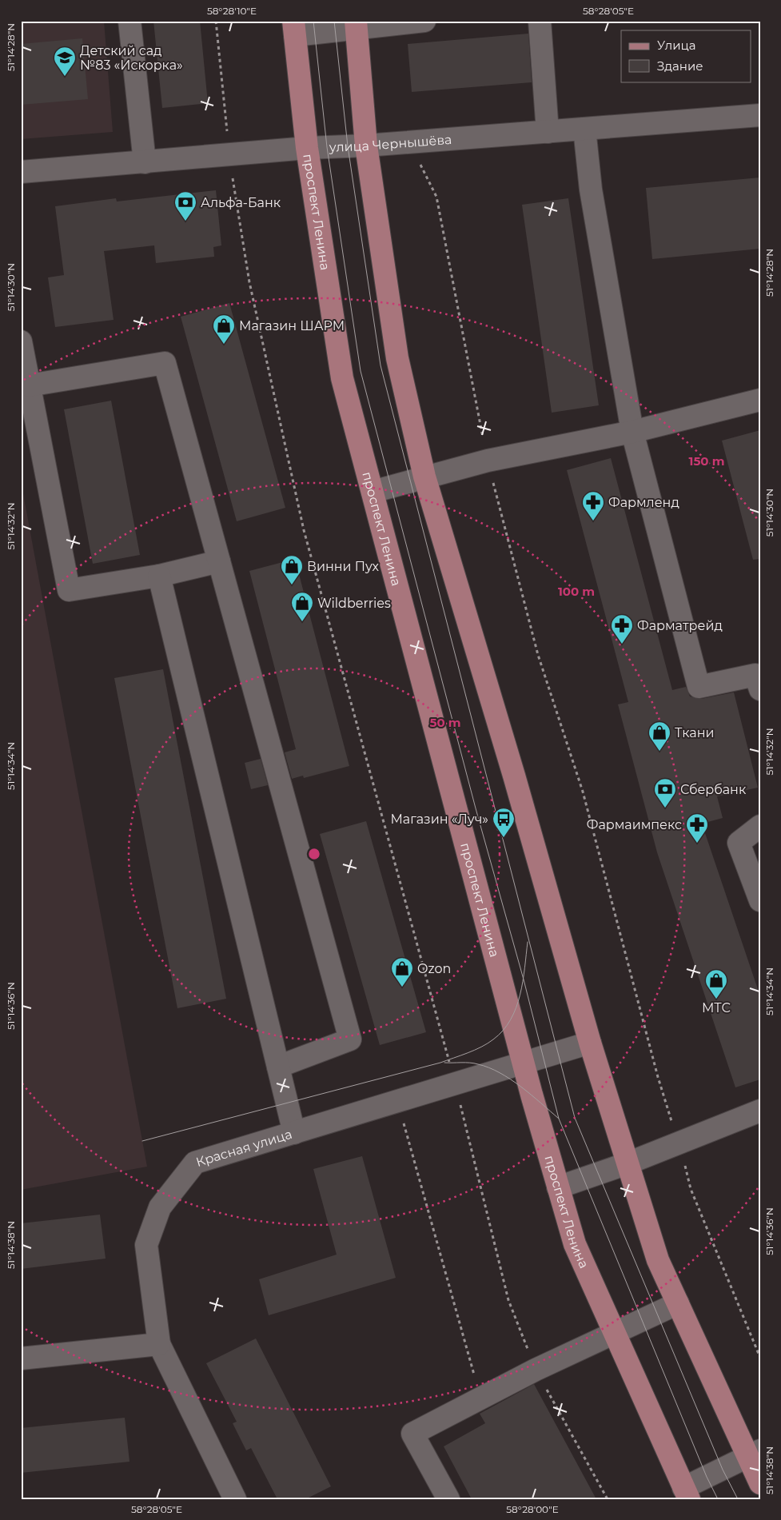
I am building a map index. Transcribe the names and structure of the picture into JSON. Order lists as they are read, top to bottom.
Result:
{
  "streets": {
    "main road": ["проспект Ленина"],
    "street": ["улица Чернышёва", "Красная улица"]
  },
  "crossings": [
    ["улица Чернышёва", "проспект Ленина"],
    ["проспект Ленина", "Красная улица"]
  ],
  "places": {
    "school or university": ["Детский сад №83 «Искорка»"],
    "bank": ["Альфа-Банк", "Сбербанк"],
    "shop": [
      "Магазин ШАРМ",
      "Винни Пух",
      "Wildberries",
      "Ткани",
      "Ozon",
      "МТС"
    ],
    "pharmacy": ["Фармленд", "Фарматрейд", "Фармаимпекс"],
    "bus stop": ["Магазин «Луч»"]
  },
  "legend": ["Улица", "Здание"],
  "coordinates": [
    "58°28'10\"E",
    "58°28'05\"E",
    "51°14'28\"N",
    "51°14'30\"N",
    "51°14'32\"N",
    "51°14'34\"N",
    "51°14'36\"N",
    "51°14'38\"N",
    "58°28'00\"E"
  ],
  "rings": ["150 m", "100 m", "50 m"]
}
